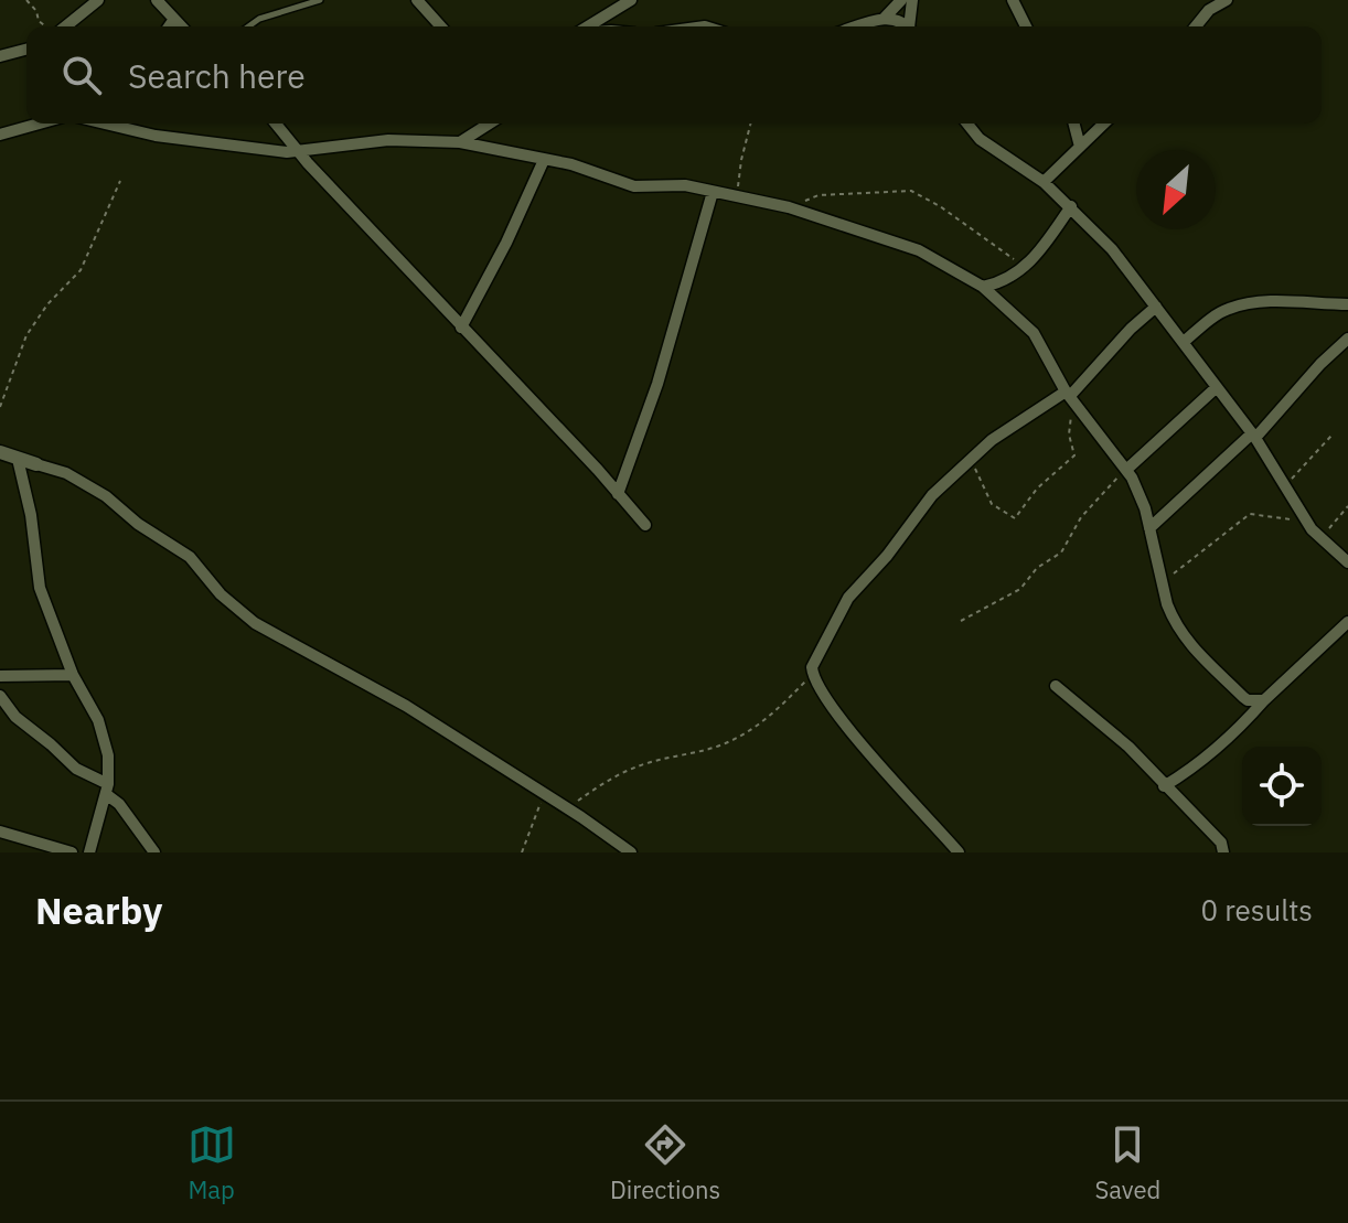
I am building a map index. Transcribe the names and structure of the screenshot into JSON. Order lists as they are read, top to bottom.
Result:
{
  "north": "bottom left",
  "page": {
    "search": "Search here",
    "heading": ["Nearby", "0 results"],
    "nav": ["Map", "Directions", "Saved"]
  }
}
